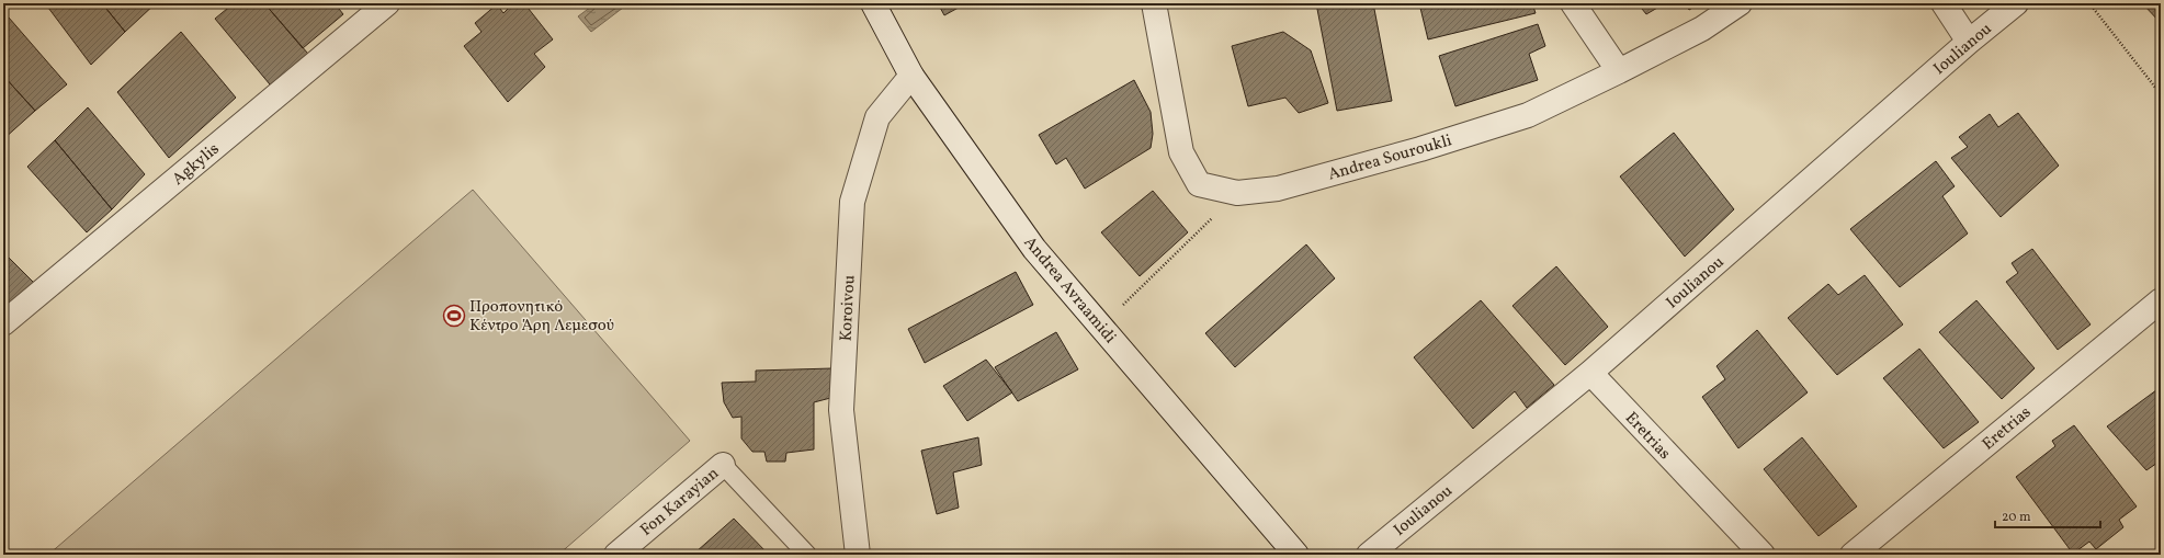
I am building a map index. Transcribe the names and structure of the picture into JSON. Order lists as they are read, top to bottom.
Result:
{
  "streets": {
    "street": [
      "Ioulianou",
      "Andrea Souroukli",
      "Agkylis",
      "Andrea Avraamidi",
      "Koroivou",
      "Eretrias",
      "Fon Karayian"
    ]
  },
  "crossings": [
    ["Ioulianou", "Eretrias"],
    ["Andrea Avraamidi", "Koroivou"]
  ],
  "places": {
    "sports": ["Προπονητικό Κέντρο Άρη Λεμεσού"]
  },
  "scale_bar": "20 m"
}
